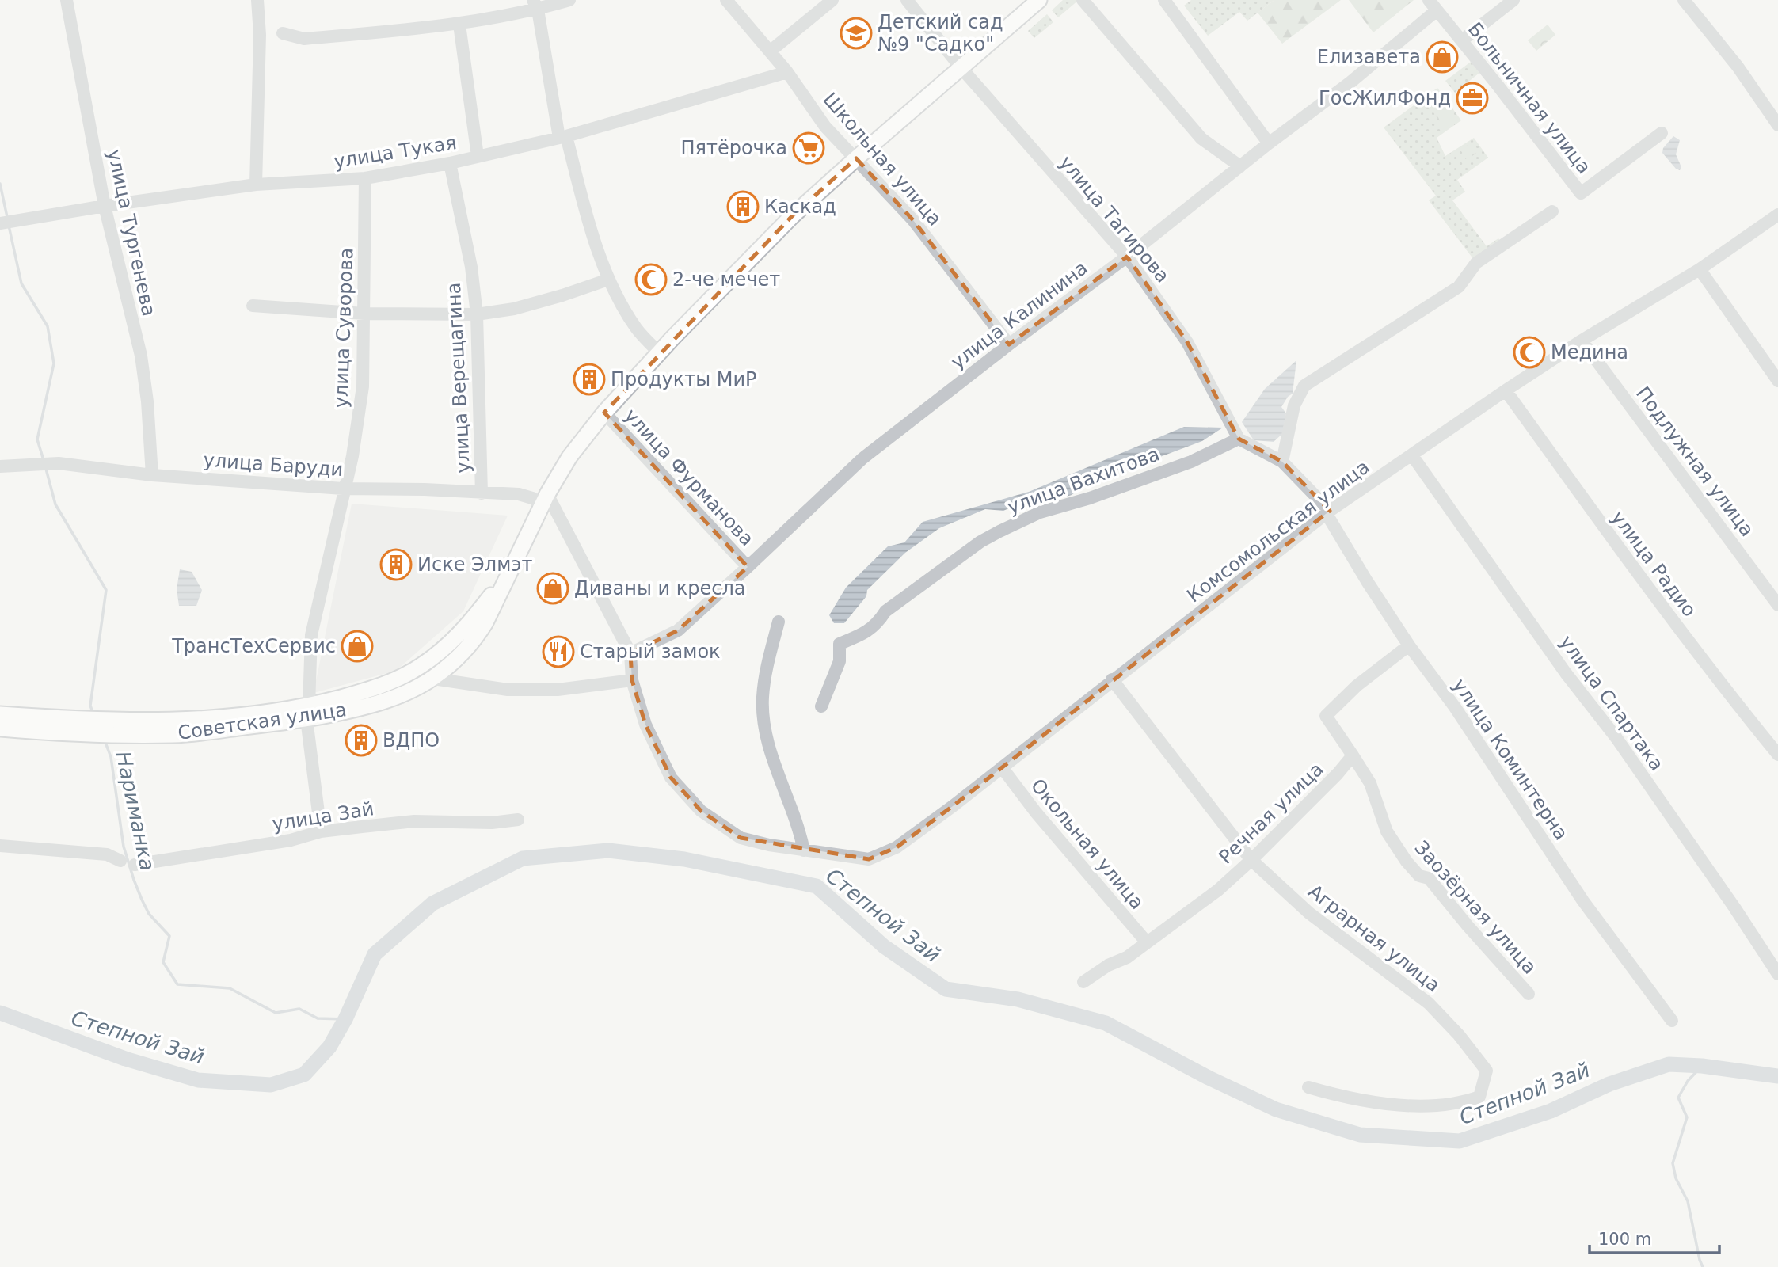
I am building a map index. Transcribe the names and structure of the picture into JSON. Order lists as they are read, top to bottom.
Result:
{
  "streets": {
    "main road": ["Советская улица"],
    "street": [
      "Больничная улица",
      "улица Тукая",
      "Школьная улица",
      "улица Тагирова",
      "улица Тургенева",
      "улица Калинина",
      "улица Суворова",
      "улица Верещагина",
      "Подлужная улица",
      "улица Баруди",
      "улица Фурманова",
      "улица Вахитова",
      "Комсомольская улица",
      "улица Радио",
      "улица Спартака",
      "улица Коминтерна",
      "Речная улица",
      "улица Зай",
      "Окольная улица",
      "Заозёрная улица",
      "Аграрная улица"
    ]
  },
  "crossings": [
    ["Больничная улица", "улица Калинина"],
    ["улица Тукая", "Школьная улица"],
    ["улица Тукая", "улица Тургенева"],
    ["улица Тукая", "улица Суворова"],
    ["улица Тукая", "улица Верещагина"],
    ["Школьная улица", "улица Калинина"],
    ["Школьная улица", "Советская улица"],
    ["улица Тагирова", "улица Калинина"],
    ["улица Тагирова", "улица Вахитова"],
    ["улица Тагирова", "Советская улица"],
    ["улица Тургенева", "улица Баруди"],
    ["улица Калинина", "улица Фурманова"],
    ["улица Калинина", "Комсомольская улица"],
    ["улица Суворова", "улица Баруди"],
    ["улица Суворова", "Советская улица"],
    ["улица Суворова", "улица Зай"],
    ["улица Верещагина", "улица Баруди"],
    ["Подлужная улица", "Комсомольская улица"],
    ["улица Баруди", "Советская улица"],
    ["улица Фурманова", "Советская улица"],
    ["Комсомольская улица", "улица Радио"],
    ["Комсомольская улица", "улица Спартака"],
    ["Комсомольская улица", "улица Коминтерна"],
    ["Комсомольская улица", "Окольная улица"],
    ["Комсомольская улица", "Аграрная улица"],
    ["Речная улица", "Окольная улица"],
    ["Речная улица", "Заозёрная улица"],
    ["Речная улица", "Аграрная улица"]
  ],
  "water": ["Нариманка", "Степной Зай"],
  "places": {
    "school or university": ["Детский сад №9 \"Садко\""],
    "shop": ["Елизавета", "Диваны и кресла", "ТрансТехСервис"],
    "office": ["ГосЖилФонд"],
    "supermarket": ["Пятёрочка"],
    "building": [
      "Каскад",
      "Продукты МиР",
      "Иске Элмэт",
      "ВДПО"
    ],
    "mosque": ["2-че мечет", "Медина"],
    "restaurant": ["Старый замок"]
  },
  "scale_bar": "100 m"
}
